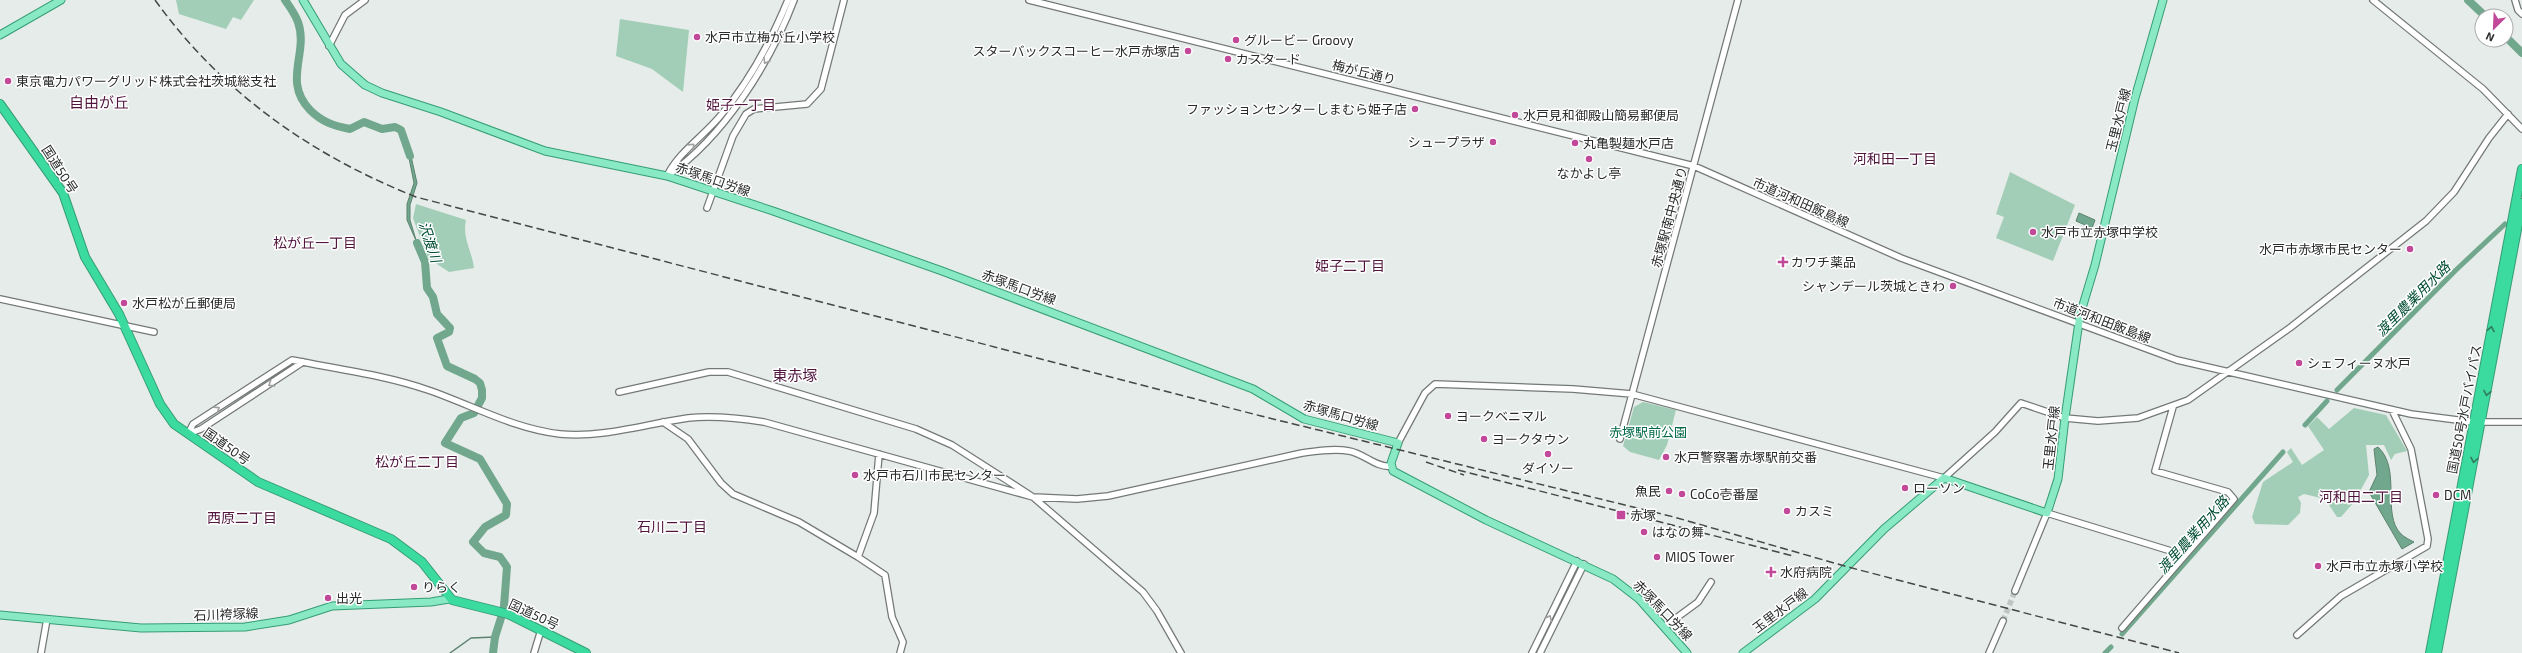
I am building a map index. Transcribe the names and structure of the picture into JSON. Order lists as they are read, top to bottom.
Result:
{
  "streets": {
    "highway": ["国道50号", "国道50号水戸バイパス"],
    "main road": ["玉里水戸線", "赤塚馬口労線", "石川袴塚線"],
    "street": ["梅が丘通り", "市道河和田飯島線", "赤塚駅南中央通り"]
  },
  "crossings": [
    ["梅が丘通り", "市道河和田飯島線"],
    ["梅が丘通り", "赤塚駅南中央通り"],
    ["玉里水戸線", "市道河和田飯島線"],
    ["国道50号", "石川袴塚線"],
    ["市道河和田飯島線", "赤塚駅南中央通り"],
    ["市道河和田飯島線", "国道50号水戸バイパス"]
  ],
  "districts": [
    "自由が丘",
    "姫子一丁目",
    "河和田一丁目",
    "松が丘一丁目",
    "姫子二丁目",
    "東赤塚",
    "松が丘二丁目",
    "河和田二丁目",
    "西原二丁目",
    "石川二丁目"
  ],
  "water": ["沢渡川", "渡里農業用水路"],
  "parks": ["赤塚駅前公園"],
  "places": {
    "other": [
      "水戸市立梅が丘小学校",
      "グルービー Groovy",
      "スターバックスコーヒー水戸赤塚店",
      "カスタード",
      "東京電力パワーグリッド株式会社茨城総支社",
      "ファッションセンターしまむら姫子店",
      "水戸見和御殿山簡易郵便局",
      "シュープラザ",
      "丸亀製麺水戸店",
      "なかよし亭",
      "水戸市立赤塚中学校",
      "水戸市赤塚市民センター",
      "シャンデール茨城ときわ",
      "水戸松が丘郵便局",
      "シェフィーヌ水戸",
      "ヨークベニマル",
      "ヨークタウン",
      "ダイソー",
      "水戸警察署赤塚駅前交番",
      "水戸市石川市民センター",
      "ローソン",
      "魚民",
      "CoCo壱番屋",
      "DCM",
      "カスミ",
      "はなの舞",
      "MIOS Tower",
      "水戸市立赤塚小学校",
      "りらく",
      "出光"
    ],
    "health": ["カワチ薬品", "水府病院"],
    "transit": ["赤塚"]
  },
  "north": "bottom left"
}
